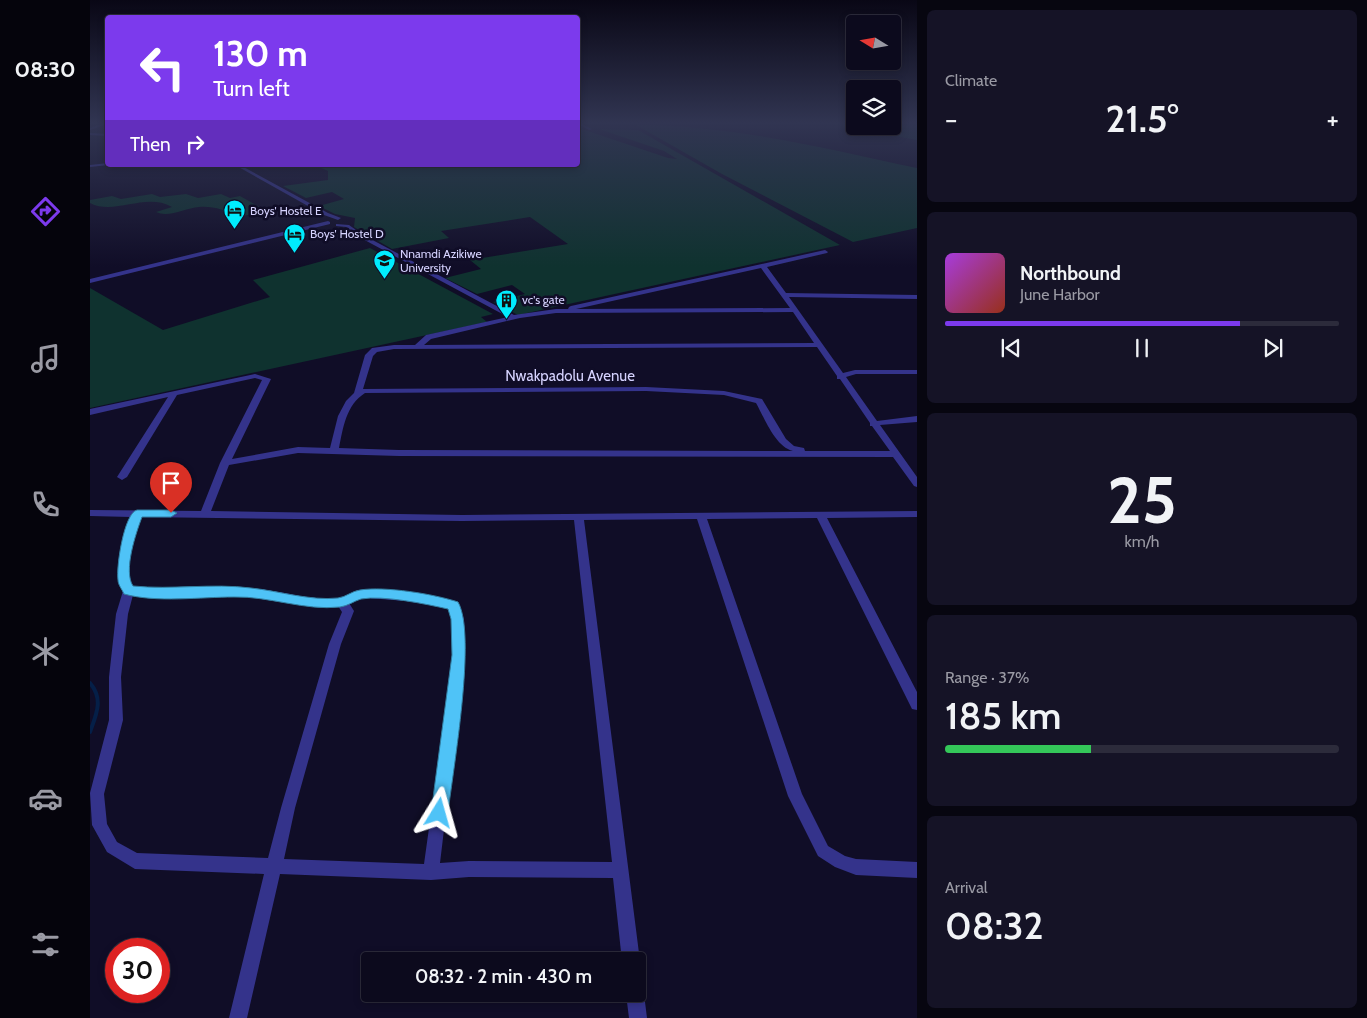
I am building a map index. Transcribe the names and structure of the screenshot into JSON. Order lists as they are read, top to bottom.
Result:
{
  "streets": {
    "street": ["Nwakpadolu Avenue"]
  },
  "places": {
    "hotel": ["Boys' Hostel E", "Boys' Hostel D"],
    "school or university": ["Nnamdi Azikiwe University"],
    "building": ["vc's gate"]
  },
  "north": "left",
  "page": {
    "tabs": "08:30",
    "tile": [
      "Climate",
      ["25", "km/h"],
      ["Range · 37%", "185 km"],
      ["Arrival", "08:32"]
    ],
    "turn": ["130 m", "Turn left"],
    "heat": ["−", "21.5°", "+"],
    "then": "Then",
    "song": ["Northbound", "June Harbor"],
    "limit": "30",
    "trip": "08:32 · 2 min · 430 m"
  }
}
